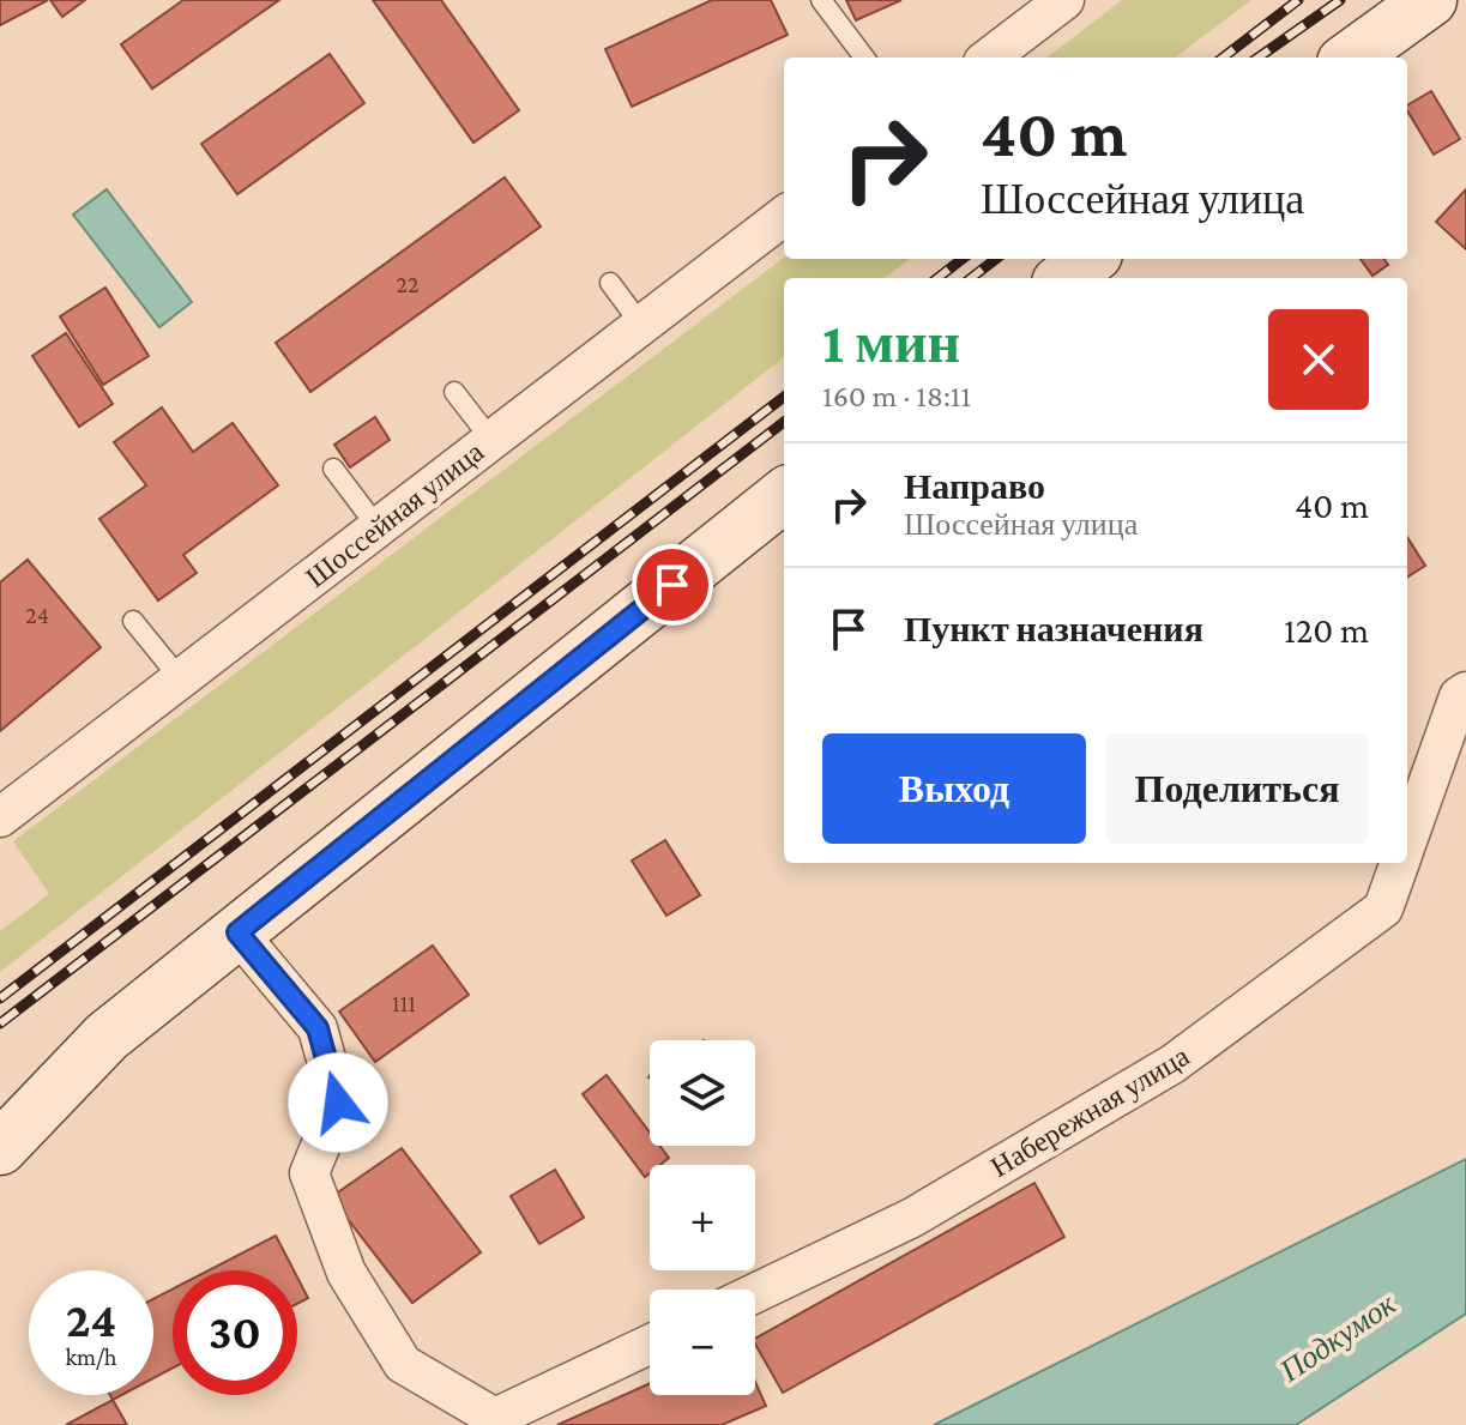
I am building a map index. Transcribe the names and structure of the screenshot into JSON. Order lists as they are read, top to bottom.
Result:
{
  "streets": {
    "street": ["Шоссейная улица", "Набережная улица"]
  },
  "water": ["Подкумок"],
  "house_numbers": ["22", "24", "111"],
  "page": {
    "turn": ["40 m", "Шоссейная улица"],
    "heading": ["1 мин", "160 m · 18:11"],
    "list": [
      {
        "name": "Направо",
        "note": "Шоссейная улица",
        "value": "40 m"
      },
      {
        "name": "Пункт назначения",
        "value": "120 m"
      }
    ],
    "buttons": ["Выход", "Поделиться"],
    "map_buttons": ["+", "−"],
    "speed": "24 km/h",
    "limit": "30"
  }
}
